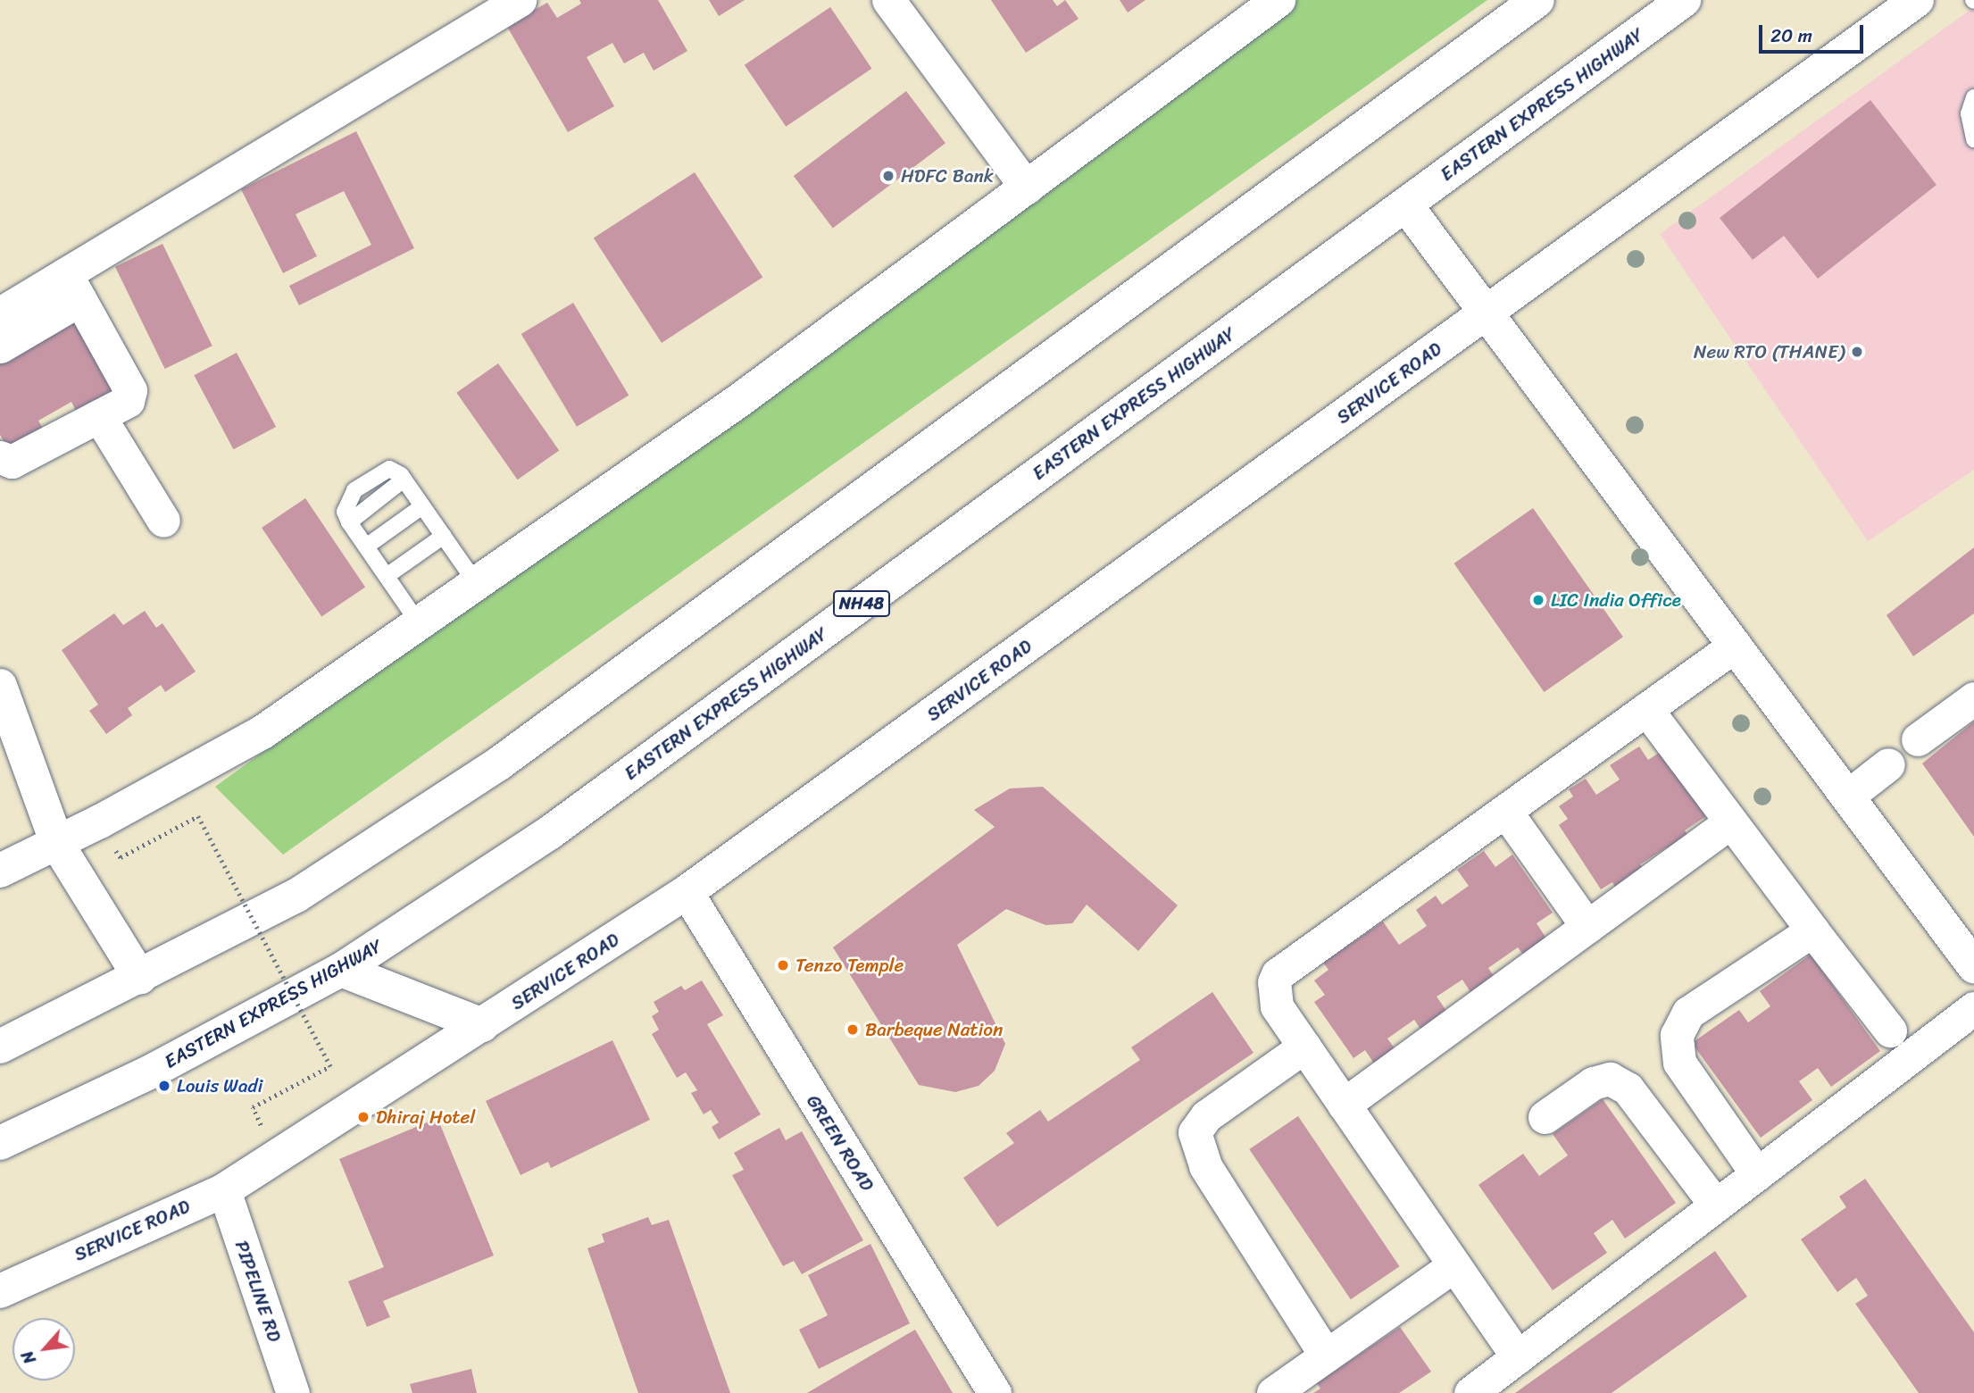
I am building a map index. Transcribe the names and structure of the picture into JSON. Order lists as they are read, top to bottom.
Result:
{
  "streets": {
    "main road": ["EASTERN EXPRESS HIGHWAY", "SERVICE ROAD", "NH48"],
    "street": ["GREEN ROAD", "PIPELINE RD"]
  },
  "crossings": [
    ["SERVICE ROAD", "GREEN ROAD"],
    ["SERVICE ROAD", "PIPELINE RD"]
  ],
  "places": [
    "HDFC Bank",
    "New RTO (THANE)",
    "LIC India Office",
    "Tenzo Temple",
    "Barbeque Nation",
    "Louis Wadi",
    "Dhiraj Hotel"
  ],
  "scale_bar": "20 m",
  "north": "bottom left"
}
